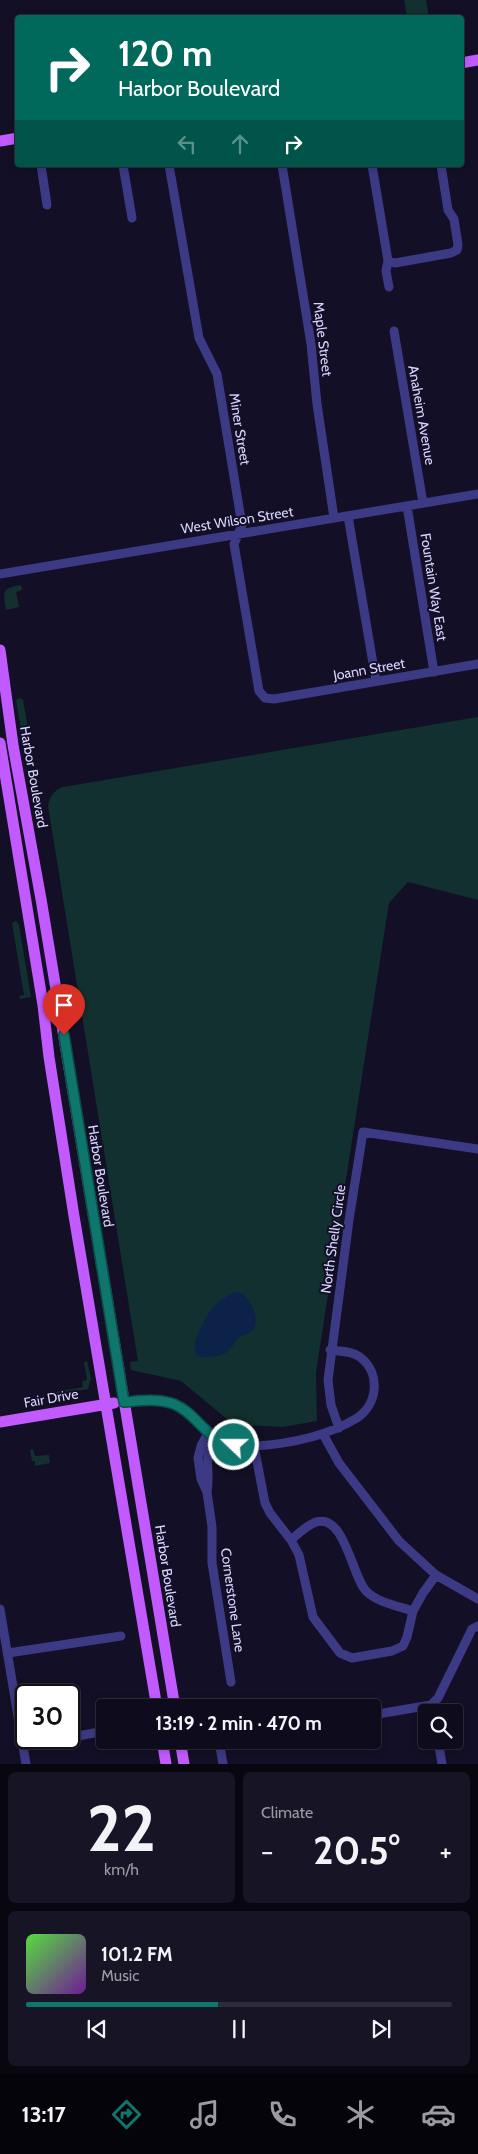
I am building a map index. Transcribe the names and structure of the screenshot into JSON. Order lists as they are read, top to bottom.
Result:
{
  "streets": {
    "main road": ["Harbor Boulevard", "Fair Drive"],
    "street": [
      "Maple Street",
      "Anaheim Avenue",
      "Miner Street",
      "West Wilson Street",
      "Fountain Way East",
      "Joann Street",
      "North Shelly Circle",
      "Cornerstone Lane"
    ]
  },
  "crossings": [
    ["Maple Street", "West Wilson Street"],
    ["Anaheim Avenue", "West Wilson Street"],
    ["Miner Street", "West Wilson Street"],
    ["Miner Street", "Joann Street"],
    ["West Wilson Street", "Fountain Way East"],
    ["Fountain Way East", "Joann Street"],
    ["Harbor Boulevard", "Fair Drive"]
  ],
  "page": {
    "turn": ["120 m", "Harbor Boulevard"],
    "limit": "30",
    "trip": "13:19 · 2 min · 470 m",
    "tile": [
      ["22", "km/h"],
      "Climate"
    ],
    "heat": ["−", "20.5°", "+"],
    "song": ["101.2 FM", "Music"],
    "tabs": "13:17"
  }
}
